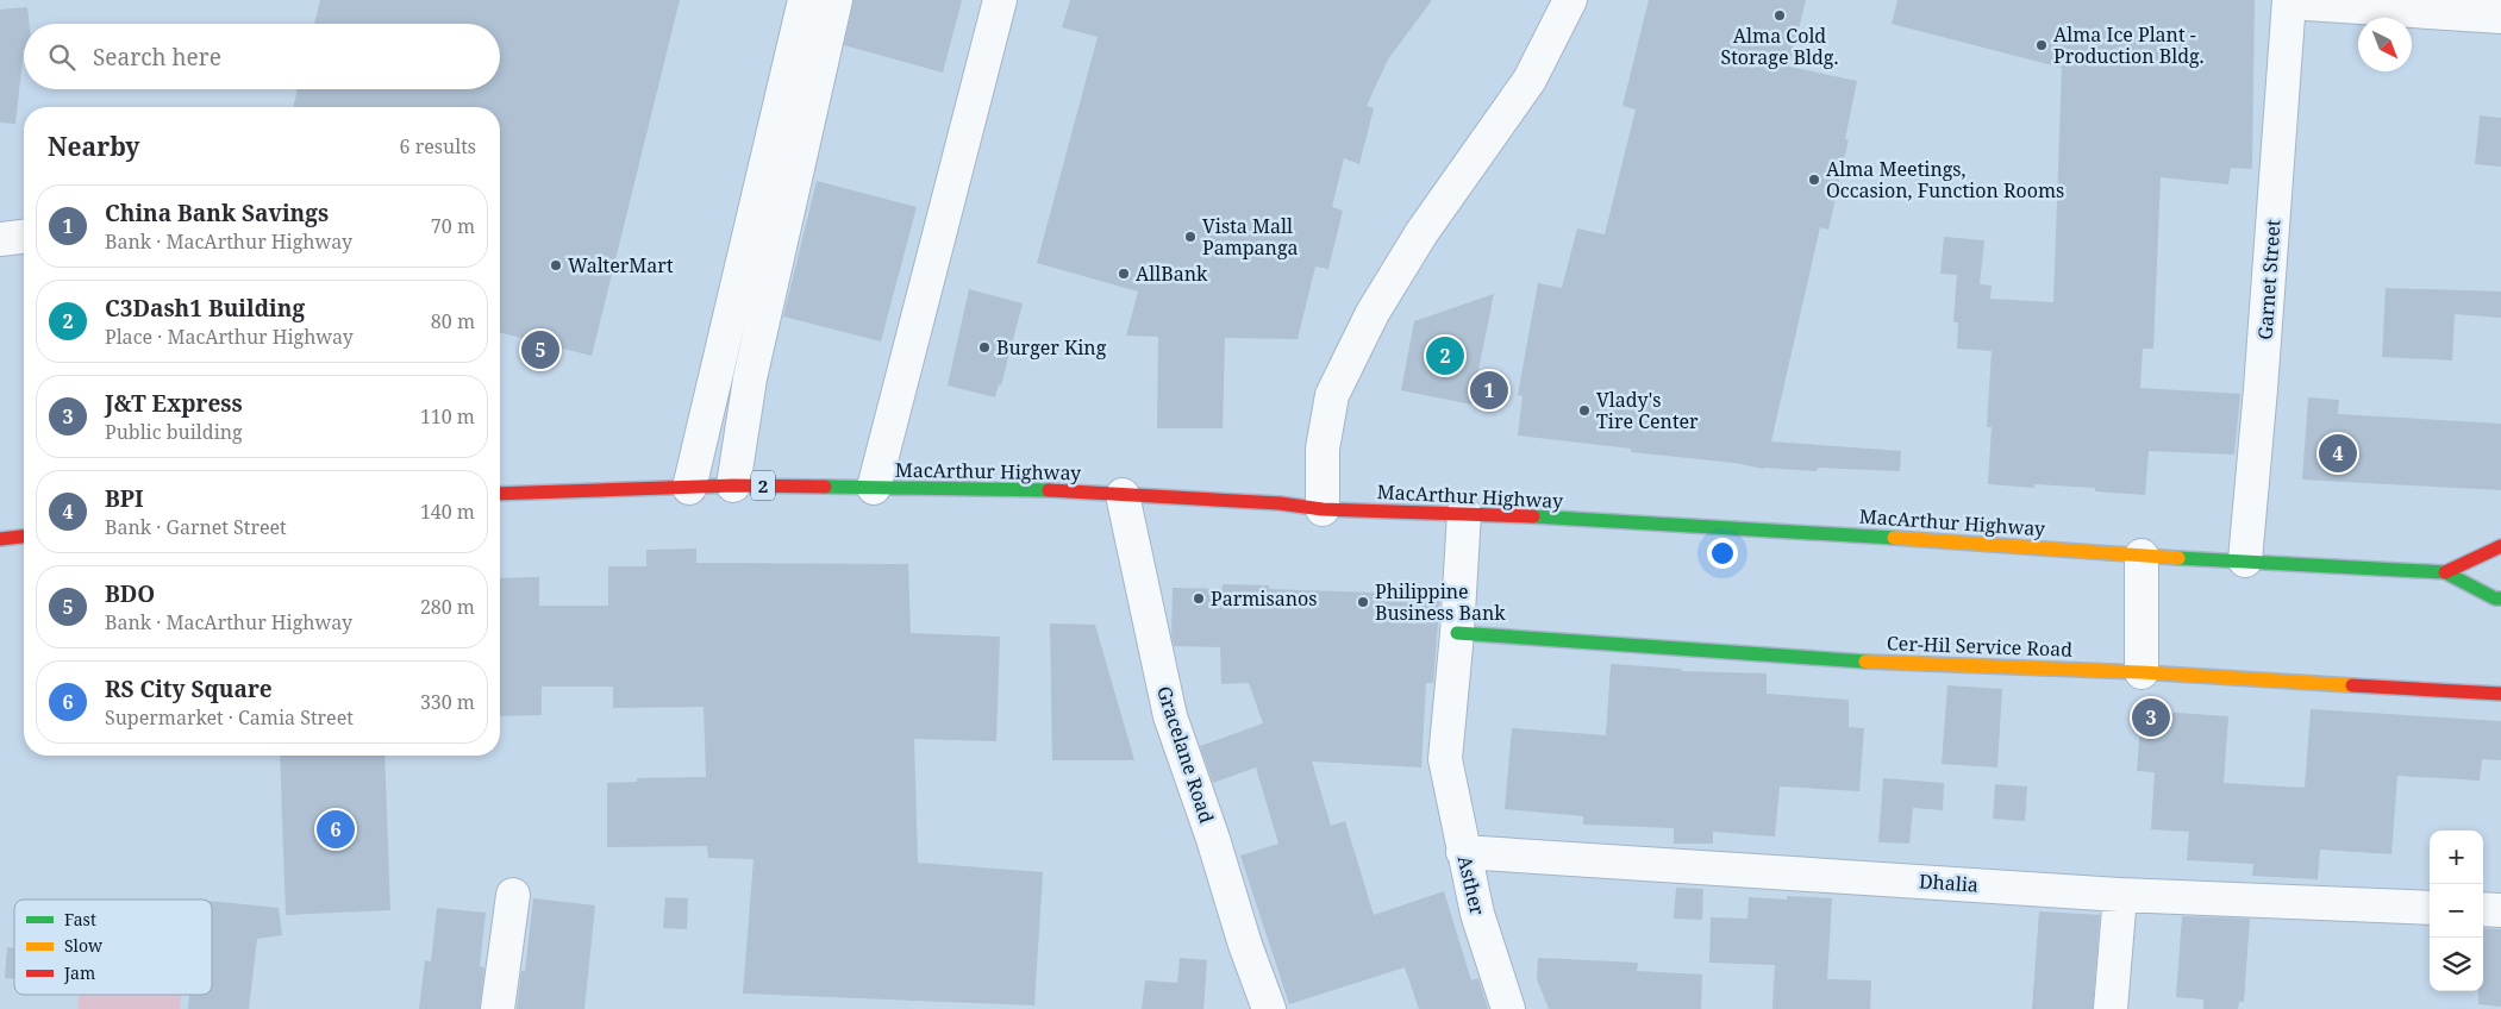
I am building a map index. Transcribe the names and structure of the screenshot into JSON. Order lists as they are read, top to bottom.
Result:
{
  "streets": {
    "main road": ["MacArthur Highway", "2", "Cer-Hil Service Road"],
    "street": [
      "Garnet Street",
      "Gracelane Road",
      "Dhalia",
      "Asther"
    ]
  },
  "crossings": [
    ["Garnet Street", "MacArthur Highway"],
    ["MacArthur Highway", "Gracelane Road"],
    ["MacArthur Highway", "Asther"],
    ["Cer-Hil Service Road", "Asther"],
    ["Dhalia", "Asther"]
  ],
  "places": [
    "Alma Cold Storage Bldg.",
    "Alma Ice Plant - Production Bldg.",
    "Alma Meetings, Occasion, Function Rooms",
    "Vista Mall Pampanga",
    "WalterMart",
    "AllBank",
    "Burger King",
    "Vlady's Tire Center",
    "Parmisanos",
    "Philippine Business Bank"
  ],
  "legend": ["Fast", "Slow", "Jam"],
  "north": "bottom right",
  "page": {
    "search": "Search here",
    "heading": ["Nearby", "6 results"],
    "list": [
      {
        "mark": "1",
        "name": "China Bank Savings",
        "note": "Bank · MacArthur Highway",
        "value": "70 m"
      },
      {
        "mark": "2",
        "name": "C3Dash1 Building",
        "note": "Place · MacArthur Highway",
        "value": "80 m"
      },
      {
        "mark": "3",
        "name": "J&T Express",
        "note": "Public building",
        "value": "110 m"
      },
      {
        "mark": "4",
        "name": "BPI",
        "note": "Bank · Garnet Street",
        "value": "140 m"
      },
      {
        "mark": "5",
        "name": "BDO",
        "note": "Bank · MacArthur Highway",
        "value": "280 m"
      },
      {
        "mark": "6",
        "name": "RS City Square",
        "note": "Supermarket · Camia Street",
        "value": "330 m"
      }
    ],
    "pins": [
      "5",
      "2",
      "1",
      "4",
      "3",
      "6"
    ],
    "map_buttons": ["+", "−"]
  }
}
